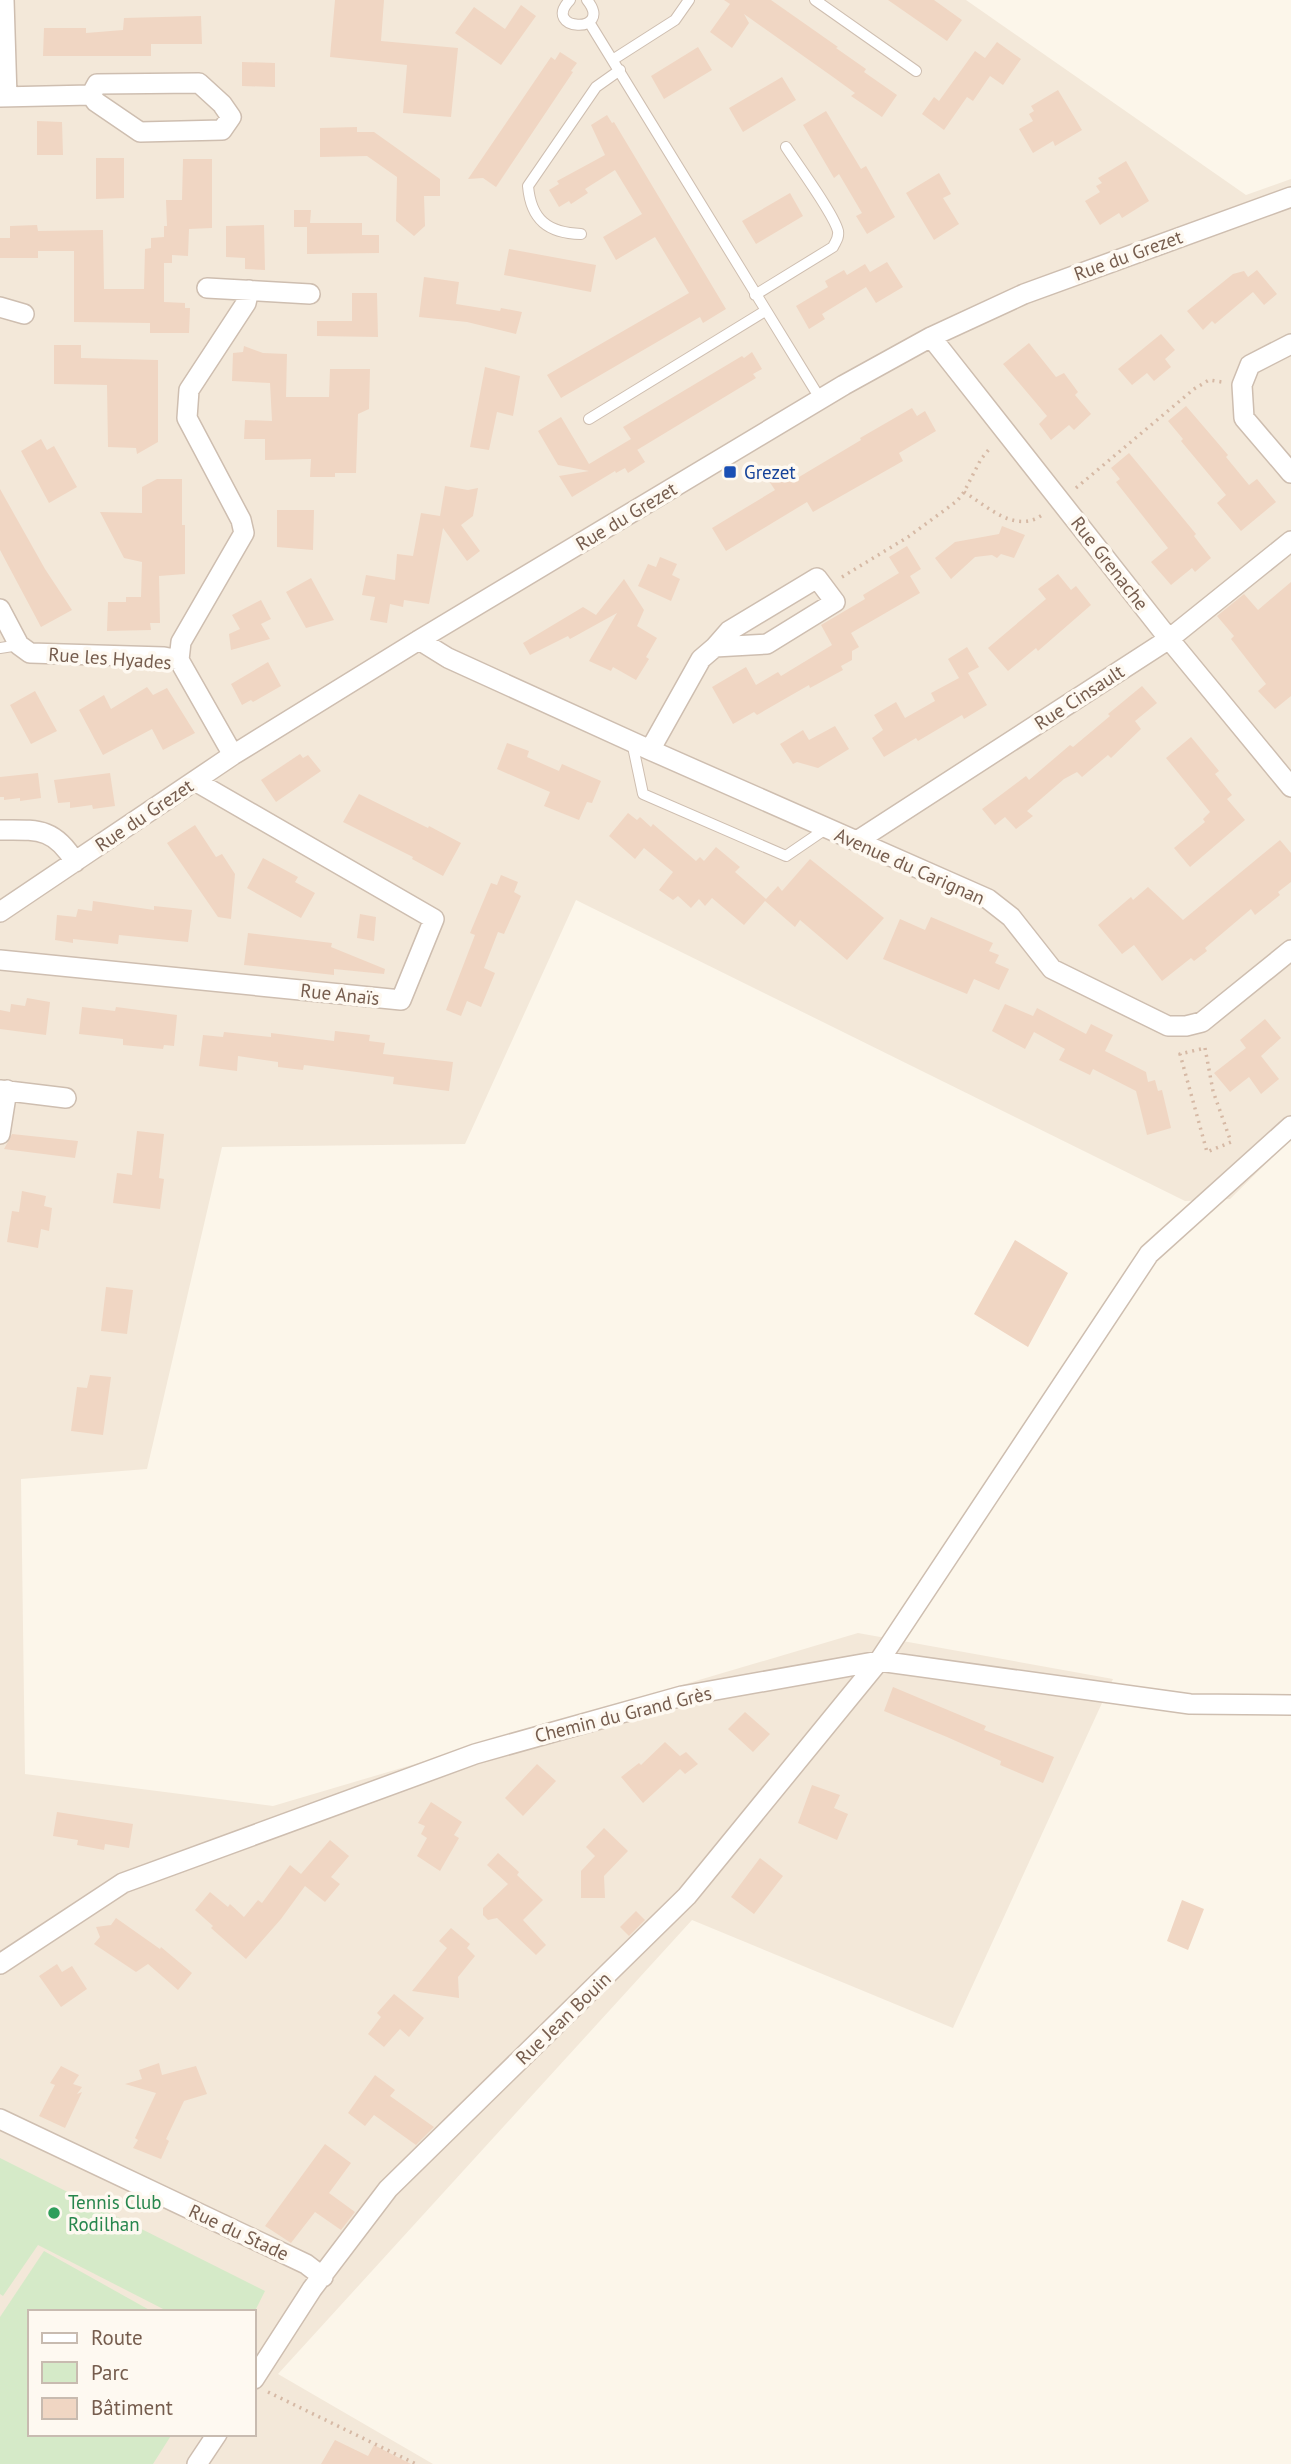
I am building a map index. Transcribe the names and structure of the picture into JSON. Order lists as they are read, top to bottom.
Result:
{
  "streets": {
    "street": [
      "Rue du Grezet",
      "Rue Grenache",
      "Rue les Hyades",
      "Rue Cinsault",
      "Avenue du Carignan",
      "Rue Anaïs",
      "Chemin du Grand Grès",
      "Rue Jean Bouin",
      "Rue du Stade"
    ]
  },
  "crossings": [
    ["Rue du Grezet", "Rue Grenache"],
    ["Rue du Grezet", "Rue les Hyades"],
    ["Rue du Grezet", "Avenue du Carignan"],
    ["Rue du Grezet", "Rue Anaïs"],
    ["Rue Grenache", "Rue Cinsault"],
    ["Rue Cinsault", "Avenue du Carignan"],
    ["Chemin du Grand Grès", "Rue Jean Bouin"],
    ["Rue Jean Bouin", "Rue du Stade"]
  ],
  "places": {
    "transit": ["Grezet"],
    "other": ["Tennis Club Rodilhan"]
  },
  "legend": ["Route", "Parc", "Bâtiment"]
}
